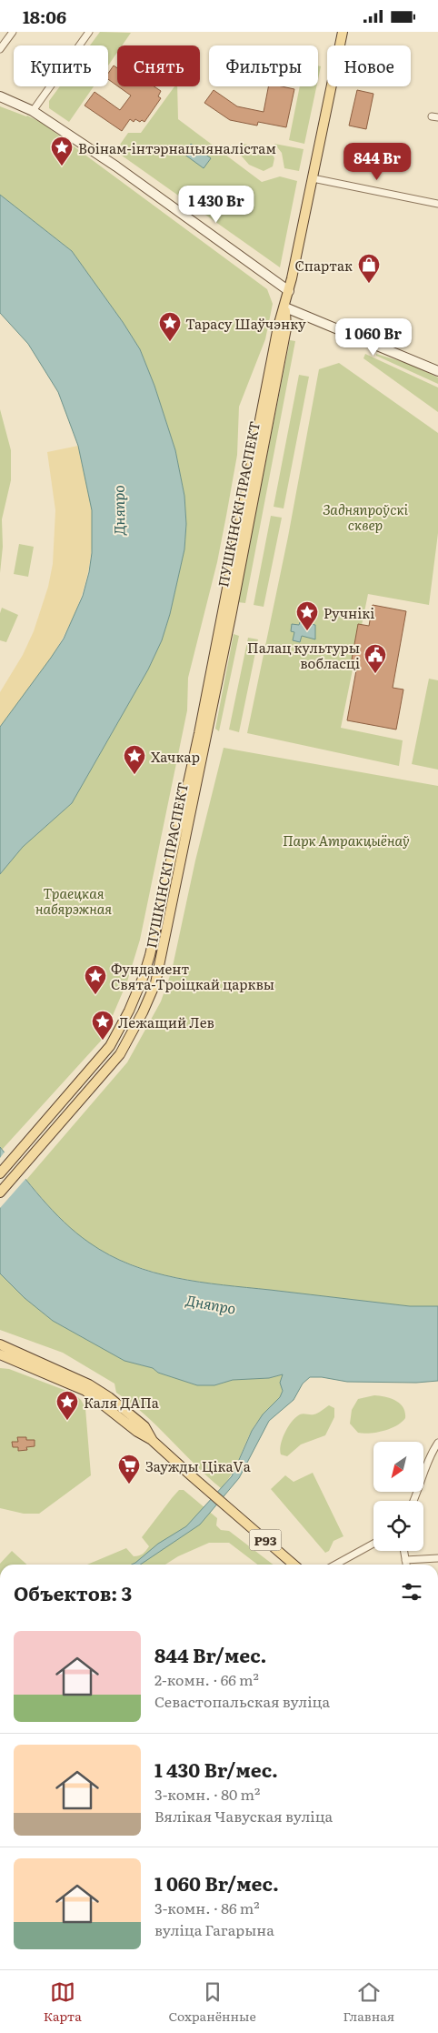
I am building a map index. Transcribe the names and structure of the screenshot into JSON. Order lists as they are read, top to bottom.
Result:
{
  "streets": {
    "main road": ["ПУШКІНСКІ ПРАСПЕКТ", "Р93"]
  },
  "water": ["Дняпро"],
  "parks": ["Задняпроўскі сквер", "Парк Атракцыёнаў", "Траецкая набярэжная"],
  "places": {
    "place": [
      "Воінам-інтэрнацыяналістам",
      "Тарасу Шаўчэнку",
      "Ручнікі",
      "Хачкар",
      "Фундамент Свята-Троіцкай царквы",
      "Лежащий Лев",
      "Каля ДАПа"
    ],
    "shop": ["Спартак"],
    "public building": ["Палац культуры вобласці"],
    "supermarket": ["Заужды ЦікаVа"]
  },
  "north": "bottom left",
  "page": {
    "status": "18:06",
    "chip": [
      "Купить",
      "Снять",
      "Фильтры",
      "Новое"
    ],
    "price": ["844 Br", "1 430 Br", "1 060 Br"],
    "heading": "Объектов: 3",
    "list": [
      {
        "name": "844 Br/мес.",
        "note": "2-комн. · 66 m² · Севастопальская вуліца"
      },
      {
        "name": "1 430 Br/мес.",
        "note": "3-комн. · 80 m² · Вялікая Чавуская вуліца"
      },
      {
        "name": "1 060 Br/мес.",
        "note": "3-комн. · 86 m² · вуліца Гагарына"
      }
    ],
    "tabs": ["Карта", "Сохранённые", "Главная"]
  }
}
